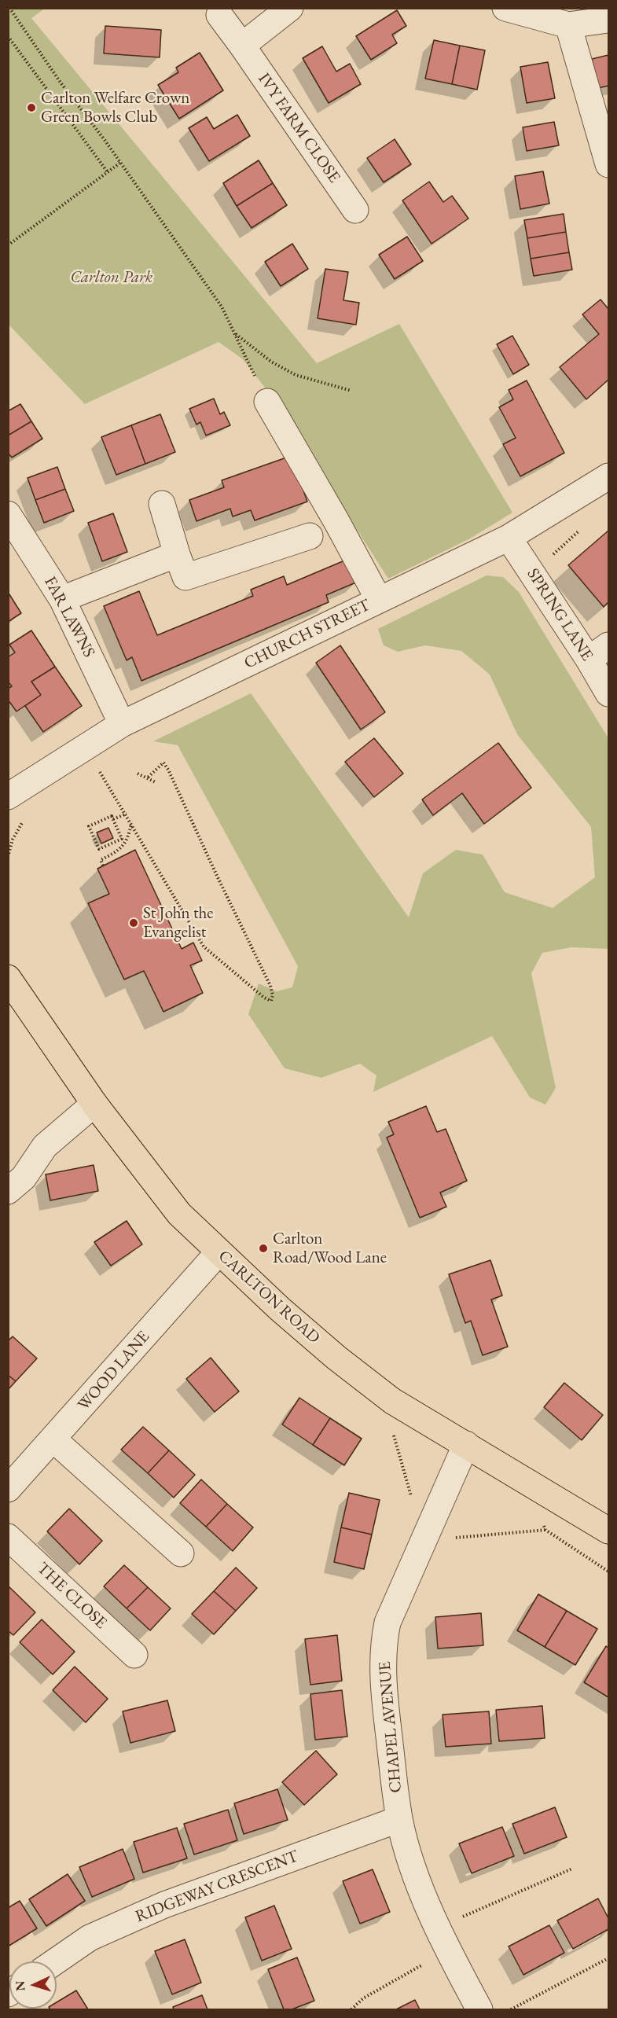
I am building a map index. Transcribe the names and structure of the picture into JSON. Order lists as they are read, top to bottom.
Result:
{
  "streets": {
    "main road": ["CARLTON ROAD"],
    "street": [
      "IVY FARM CLOSE",
      "SPRING LANE",
      "FAR LAWNS",
      "CHURCH STREET",
      "WOOD LANE",
      "THE CLOSE",
      "CHAPEL AVENUE",
      "RIDGEWAY CRESCENT"
    ]
  },
  "crossings": [
    ["SPRING LANE", "CHURCH STREET"],
    ["FAR LAWNS", "CHURCH STREET"],
    ["CARLTON ROAD", "WOOD LANE"],
    ["CARLTON ROAD", "CHAPEL AVENUE"],
    ["CHAPEL AVENUE", "RIDGEWAY CRESCENT"]
  ],
  "parks": ["Carlton Park"],
  "places": ["Carlton Welfare Crown Green Bowls Club", "St John the Evangelist", "Carlton Road/Wood Lane"],
  "north": "left"
}
